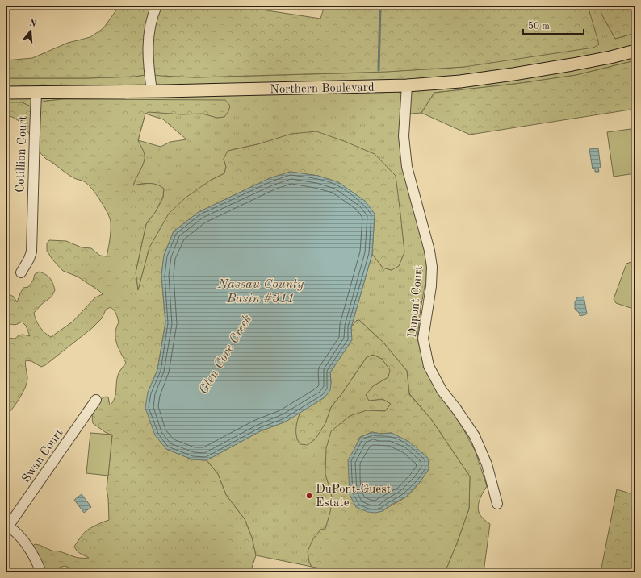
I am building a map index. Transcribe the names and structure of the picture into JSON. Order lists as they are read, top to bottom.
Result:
{
  "streets": {
    "main road": ["Northern Boulevard"],
    "street": ["Cotillion Court", "Dupont Court", "Swan Court"]
  },
  "crossings": [
    ["Northern Boulevard", "Cotillion Court"],
    ["Northern Boulevard", "Dupont Court"]
  ],
  "water": ["Nassau County Basin #311", "Glen Cove Creek"],
  "places": ["DuPont-Guest Estate"],
  "scale_bar": "50 m",
  "north": "top"
}
